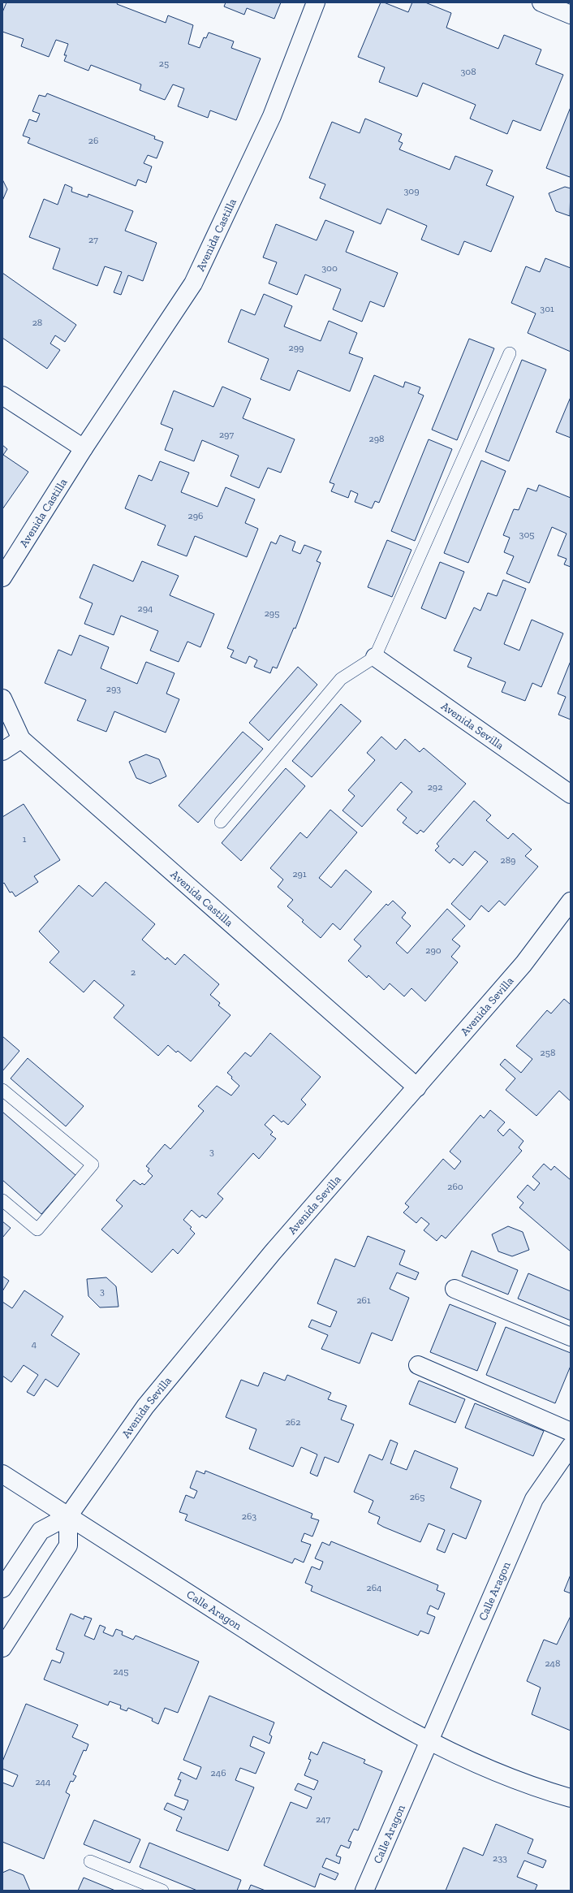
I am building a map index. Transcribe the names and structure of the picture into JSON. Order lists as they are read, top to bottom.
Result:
{
  "streets": {
    "street": ["Avenida Castilla", "Avenida Sevilla", "Calle Aragon"]
  },
  "crossings": [
    ["Avenida Castilla", "Avenida Sevilla"],
    ["Avenida Sevilla", "Calle Aragon"]
  ],
  "house_numbers": [
    "25",
    "308",
    "26",
    "309",
    "27",
    "300",
    "301",
    "28",
    "299",
    "297",
    "298",
    "296",
    "305",
    "294",
    "295",
    "293",
    "292",
    "1",
    "289",
    "291",
    "290",
    "2",
    "258",
    "3",
    "260",
    "3",
    "261",
    "4",
    "262",
    "265",
    "263",
    "264",
    "248",
    "245",
    "246",
    "244",
    "247",
    "233"
  ]
}
